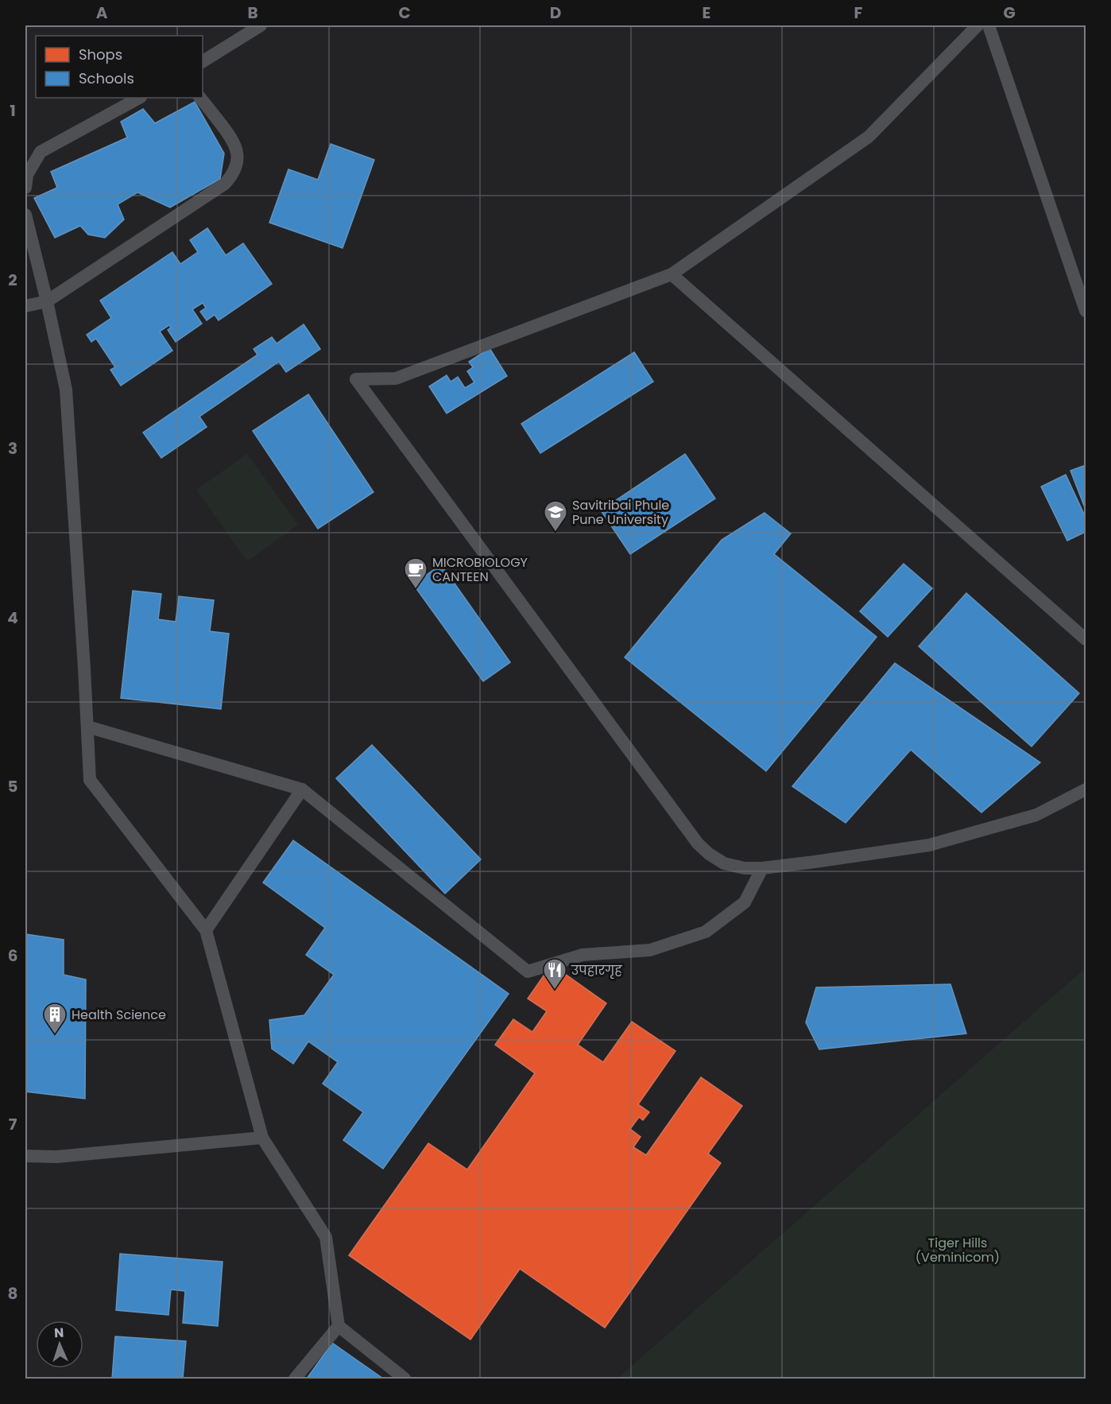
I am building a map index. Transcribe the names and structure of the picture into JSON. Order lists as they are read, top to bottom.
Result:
{
  "parks": ["Tiger Hills (Veminicom)"],
  "places": {
    "school or university": ["Savitribai Phule Pune University"],
    "cafe": ["MICROBIOLOGY CANTEEN"],
    "restaurant": ["उपहारगृह"],
    "building": ["Health Science"]
  },
  "legend": ["Shops", "Schools"],
  "north": "top",
  "grid": {
    "columns": [
      "A",
      "B",
      "C",
      "D",
      "E",
      "F",
      "G"
    ],
    "rows": [
      "1",
      "2",
      "3",
      "4",
      "5",
      "6",
      "7",
      "8"
    ]
  }
}
